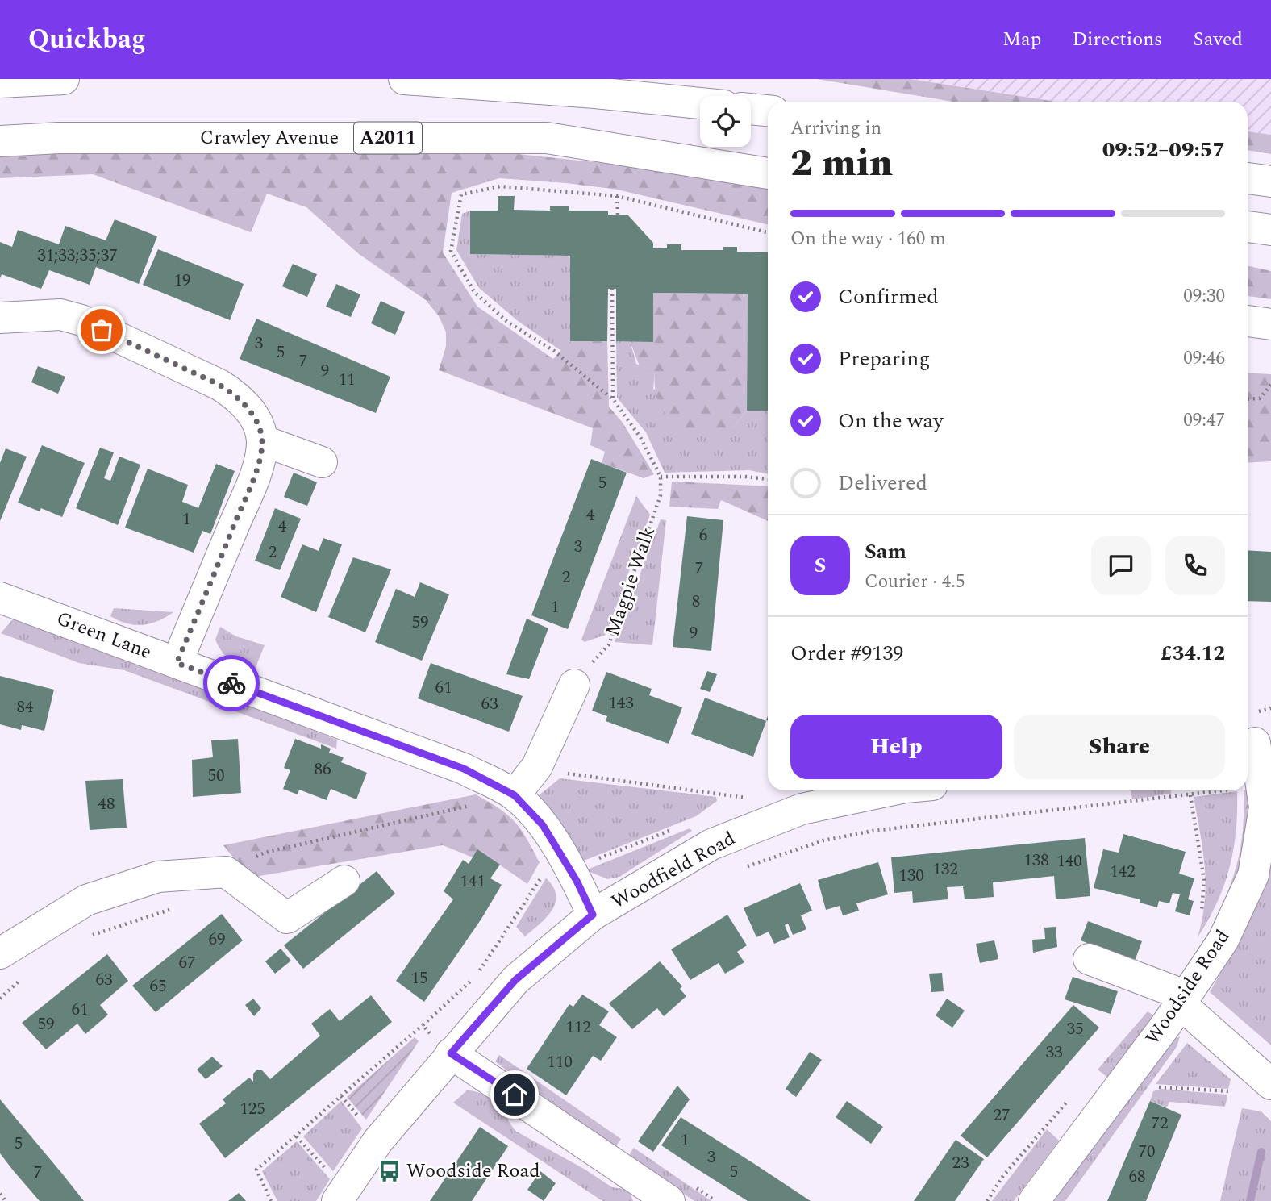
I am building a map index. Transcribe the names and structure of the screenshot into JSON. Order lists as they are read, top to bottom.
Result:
{
  "streets": {
    "street": [
      "Crawley Avenue",
      "A2011",
      "Green Lane",
      "Woodfield Road",
      "Woodside Road"
    ],
    "path": ["Magpie Walk"]
  },
  "crossings": [
    ["Green Lane", "Woodfield Road"]
  ],
  "places": {
    "bus stop": ["Woodside Road"]
  },
  "house_numbers": [
    "31;33;35;37",
    "19",
    "3",
    "5",
    "7",
    "9",
    "11",
    "5",
    "4",
    "1",
    "4",
    "6",
    "3",
    "2",
    "7",
    "2",
    "8",
    "1",
    "59",
    "9",
    "61",
    "143",
    "63",
    "84",
    "86",
    "50",
    "48",
    "138",
    "140",
    "132",
    "142",
    "130",
    "141",
    "69",
    "67",
    "15",
    "63",
    "65",
    "61",
    "59",
    "112",
    "35",
    "33",
    "110",
    "125",
    "27",
    "72",
    "1",
    "5",
    "70",
    "3",
    "23",
    "5",
    "7",
    "68"
  ],
  "page": {
    "header": "Quickbag",
    "nav": ["Map", "Directions", "Saved"],
    "heading": ["2 min", "Arriving in", "09:52–09:57"],
    "panel": [
      "Sam",
      "Courier · 4.5",
      "Order #9139",
      "£34.12"
    ],
    "bar": "On the way · 160 m",
    "list": [
      ["Confirmed", "09:30"],
      ["Preparing", "09:46"],
      ["On the way", "09:47"],
      "Delivered"
    ],
    "round": "S",
    "buttons": ["Help", "Share"]
  }
}
